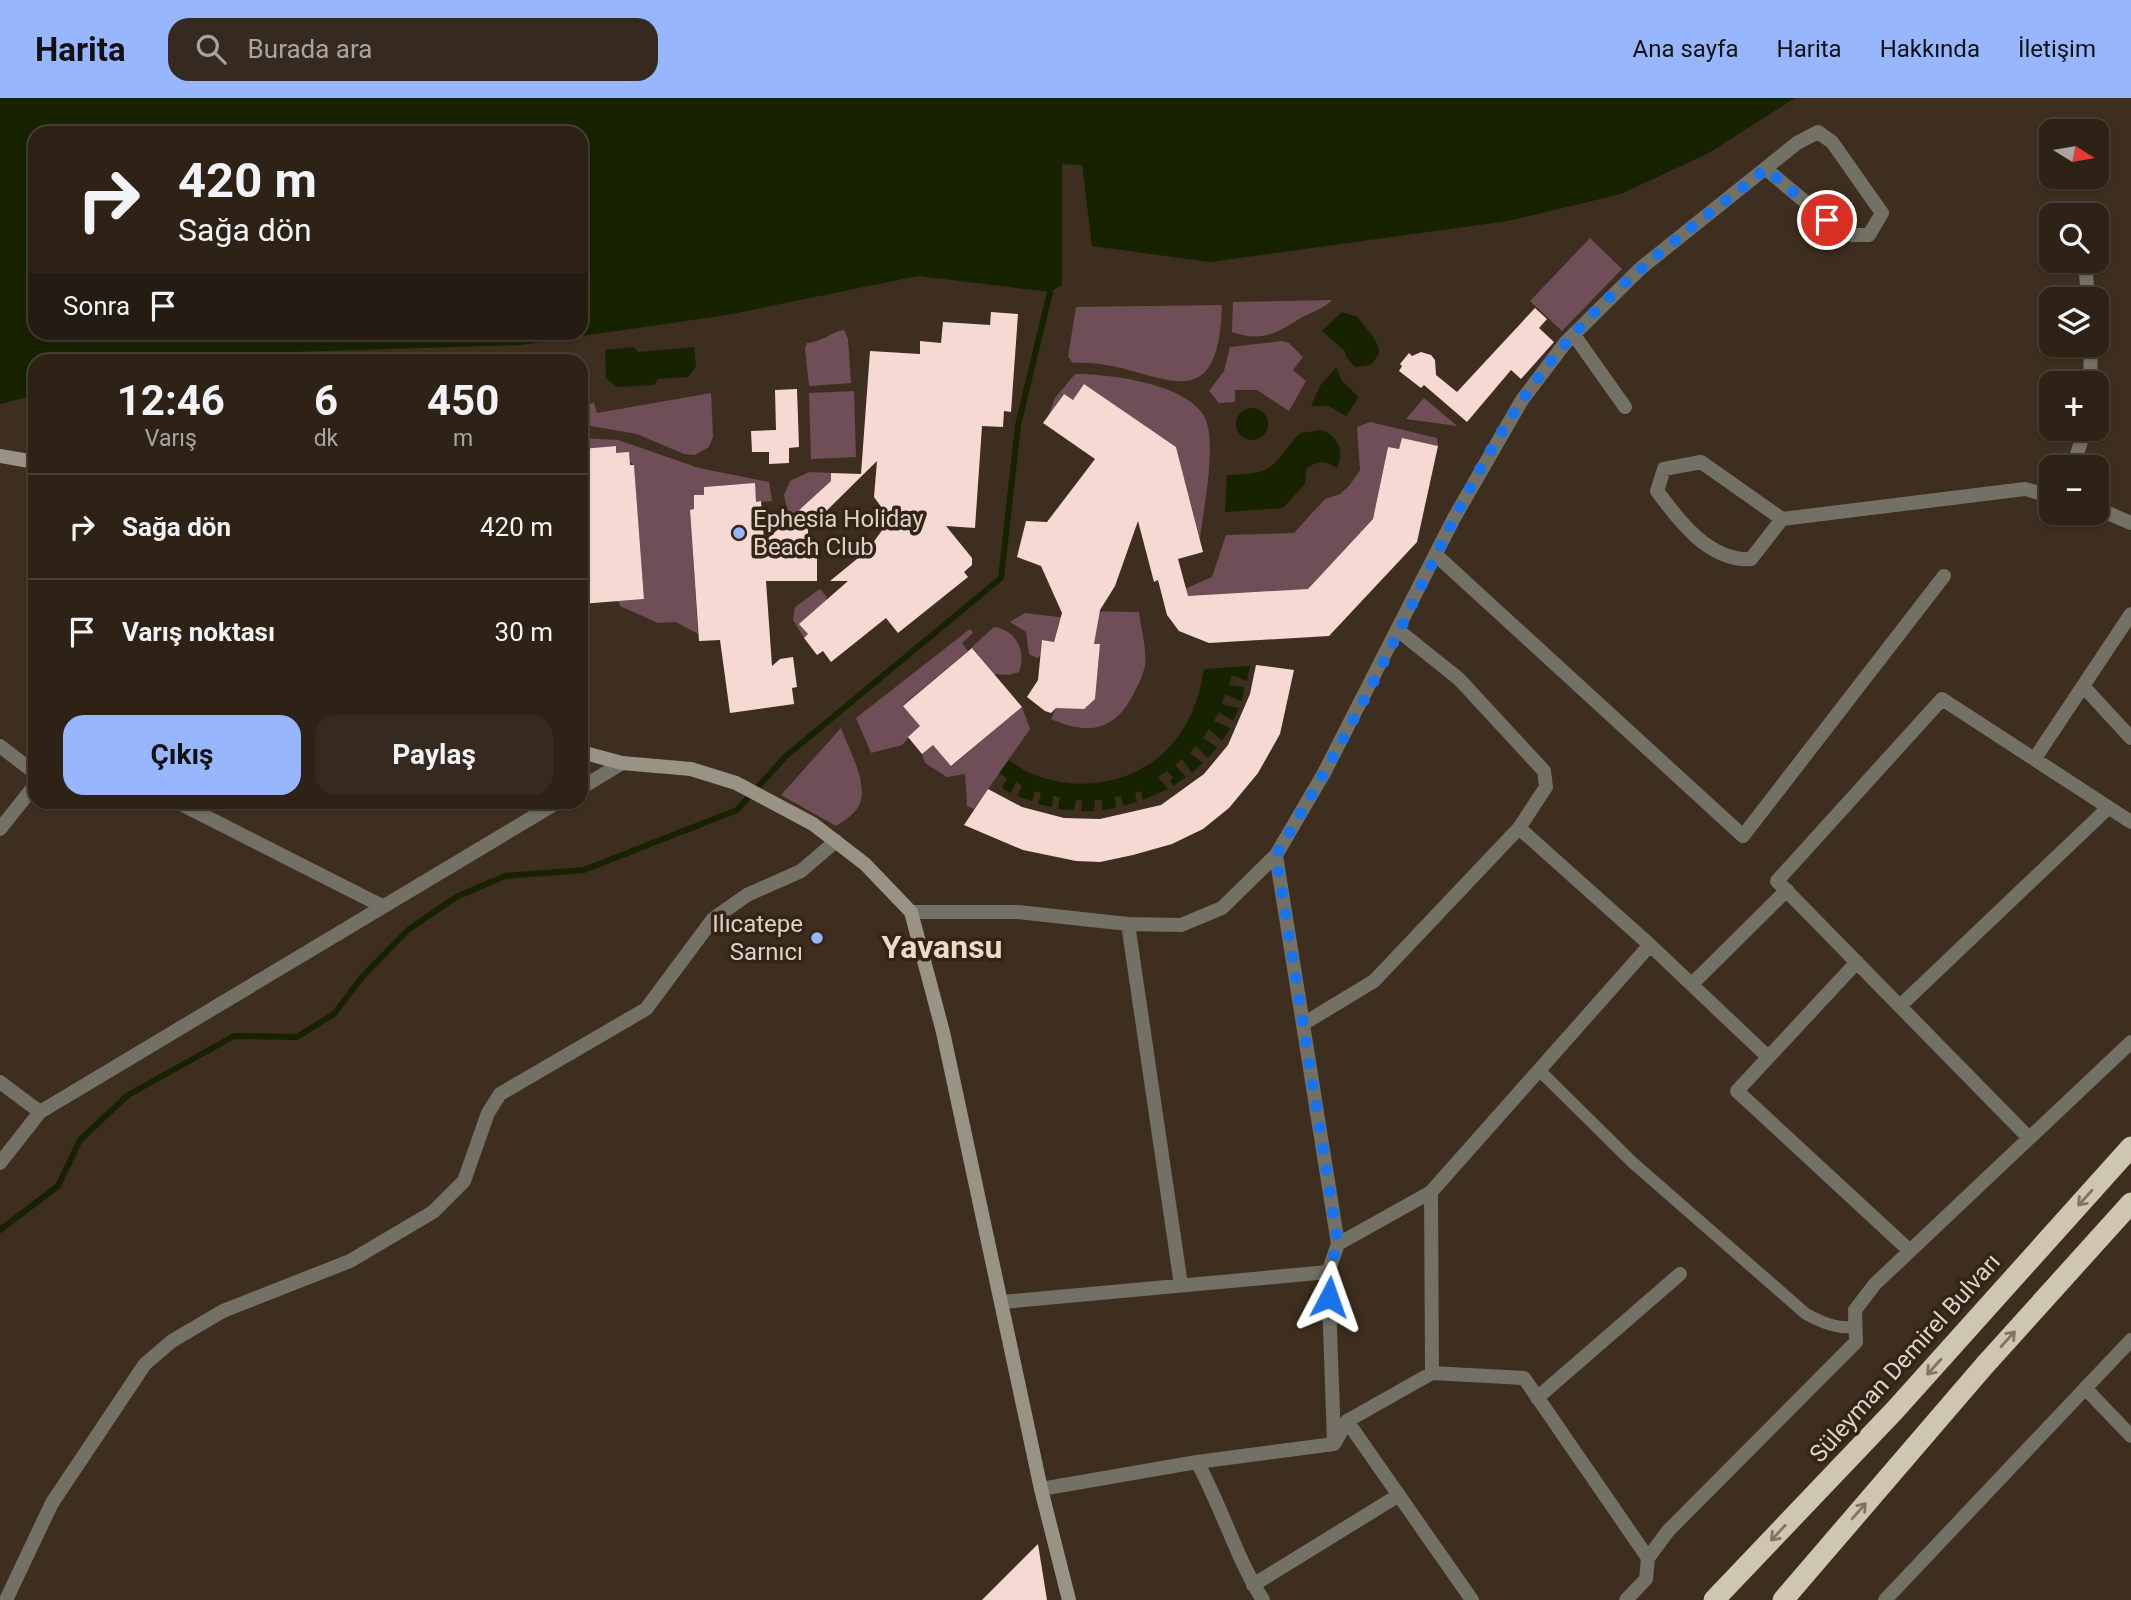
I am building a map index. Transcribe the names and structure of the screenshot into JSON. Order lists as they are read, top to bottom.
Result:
{
  "streets": {
    "highway": ["Süleyman Demirel Bulvarı"]
  },
  "districts": ["Yavansu"],
  "places": ["Ephesia Holiday Beach Club", "Ilıcatepe Sarnıcı"],
  "north": "right",
  "page": {
    "header": "Harita",
    "search": "Burada ara",
    "nav": [
      "Ana sayfa",
      "Harita",
      "Hakkında",
      "İletişim"
    ],
    "map_buttons": ["+", "−"],
    "turn": ["420 m", "Sağa dön"],
    "then": "Sonra",
    "eta": [
      "12:46",
      "Varış",
      "6",
      "dk",
      "450",
      "m"
    ],
    "list": [
      {
        "name": "Sağa dön",
        "value": "420 m"
      },
      {
        "name": "Varış noktası",
        "value": "30 m"
      }
    ],
    "buttons": ["Çıkış", "Paylaş"]
  }
}
